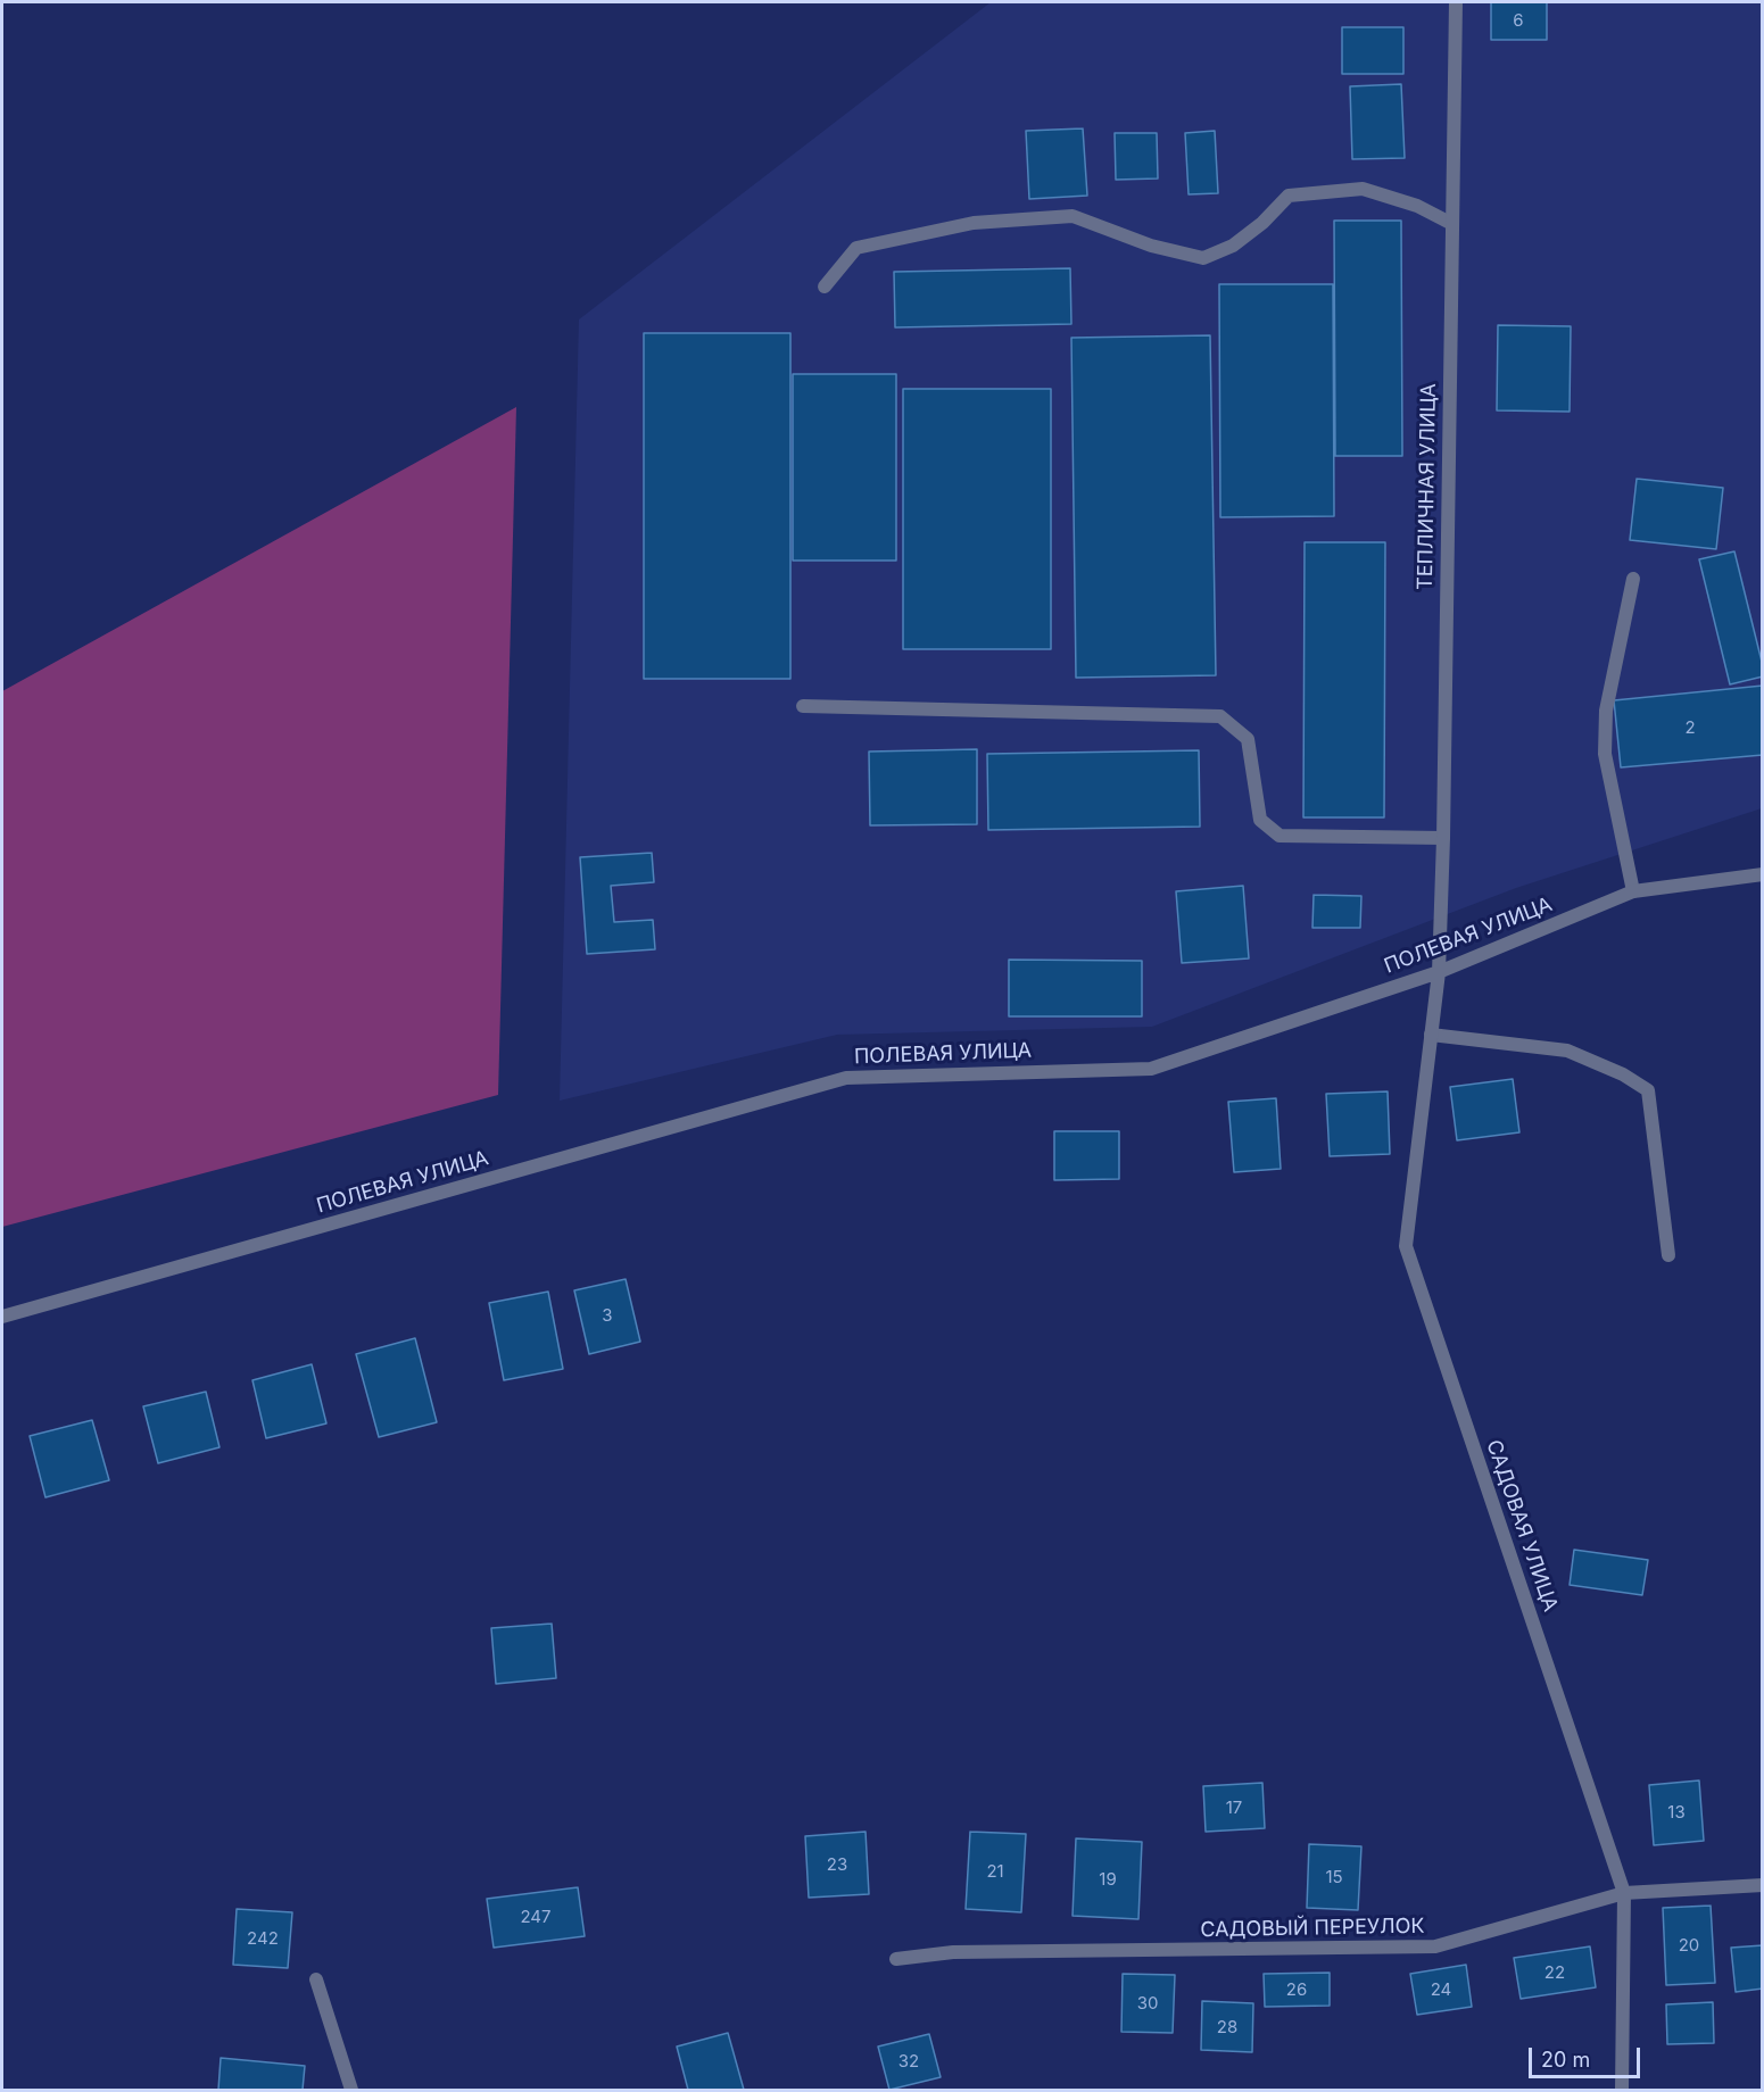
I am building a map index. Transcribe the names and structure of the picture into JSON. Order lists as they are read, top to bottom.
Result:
{
  "streets": {
    "street": [
      "ТЕПЛИЧНАЯ УЛИЦА",
      "ПОЛЕВАЯ УЛИЦА",
      "САДОВАЯ УЛИЦА",
      "САДОВЫЙ ПЕРЕУЛОК"
    ]
  },
  "crossings": [
    ["ТЕПЛИЧНАЯ УЛИЦА", "ПОЛЕВАЯ УЛИЦА"],
    ["ТЕПЛИЧНАЯ УЛИЦА", "САДОВАЯ УЛИЦА"],
    ["ПОЛЕВАЯ УЛИЦА", "САДОВАЯ УЛИЦА"],
    ["САДОВАЯ УЛИЦА", "САДОВЫЙ ПЕРЕУЛОК"]
  ],
  "house_numbers": [
    "6",
    "2",
    "3",
    "17",
    "13",
    "23",
    "21",
    "15",
    "19",
    "247",
    "242",
    "20",
    "22",
    "26",
    "24",
    "30",
    "28",
    "32"
  ],
  "scale_bar": "20 m"
}
